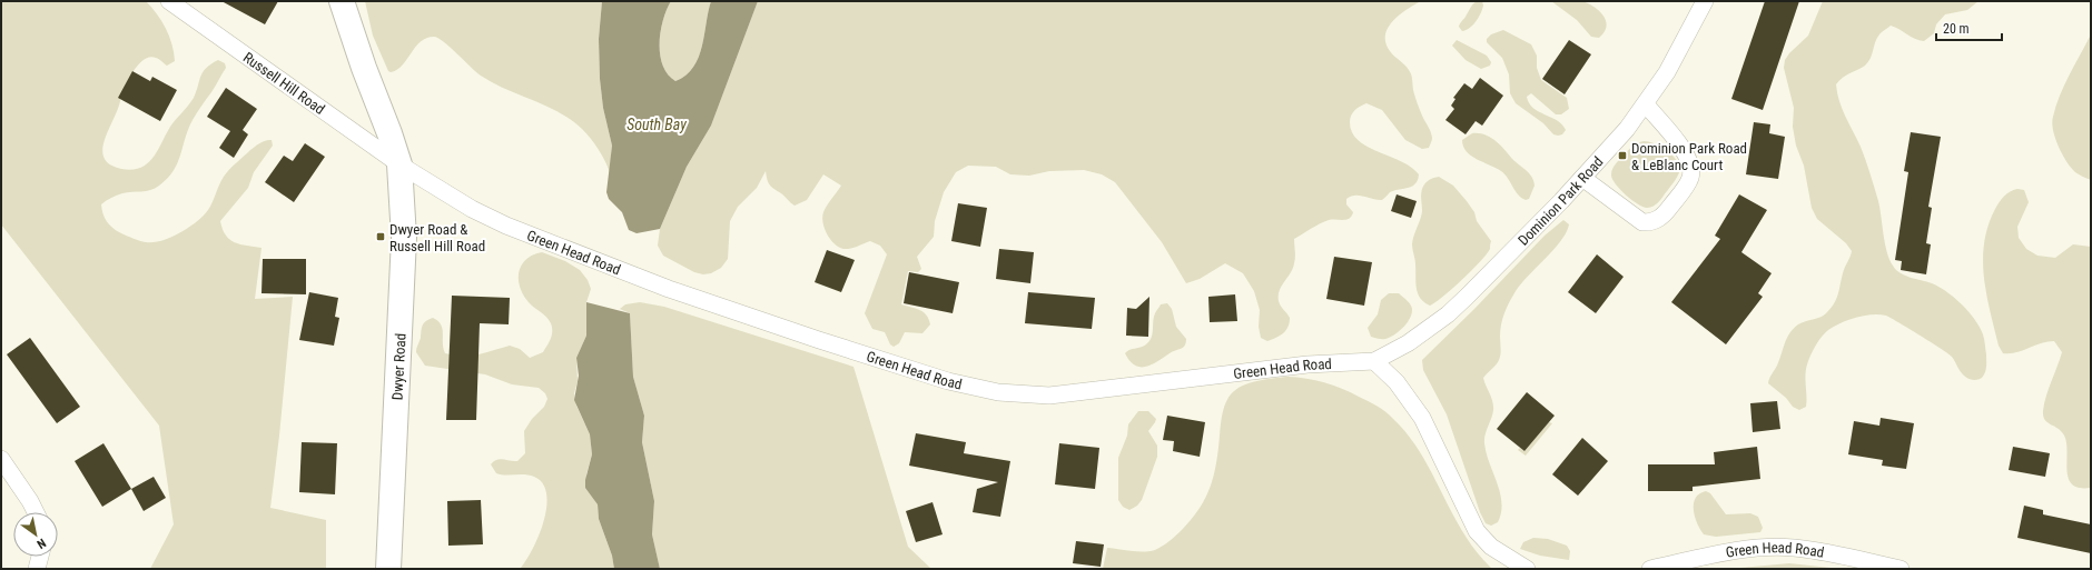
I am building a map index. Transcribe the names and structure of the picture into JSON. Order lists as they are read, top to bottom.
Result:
{
  "streets": {
    "street": [
      "Russell Hill Road",
      "Dominion Park Road",
      "Green Head Road",
      "Dwyer Road"
    ]
  },
  "crossings": [
    ["Russell Hill Road", "Green Head Road"],
    ["Russell Hill Road", "Dwyer Road"],
    ["Dominion Park Road", "Green Head Road"],
    ["Green Head Road", "Dwyer Road"]
  ],
  "water": ["South Bay"],
  "places": {
    "transit": ["Dominion Park Road & LeBlanc Court", "Dwyer Road & Russell Hill Road"]
  },
  "scale_bar": "20 m",
  "north": "bottom right"
}
